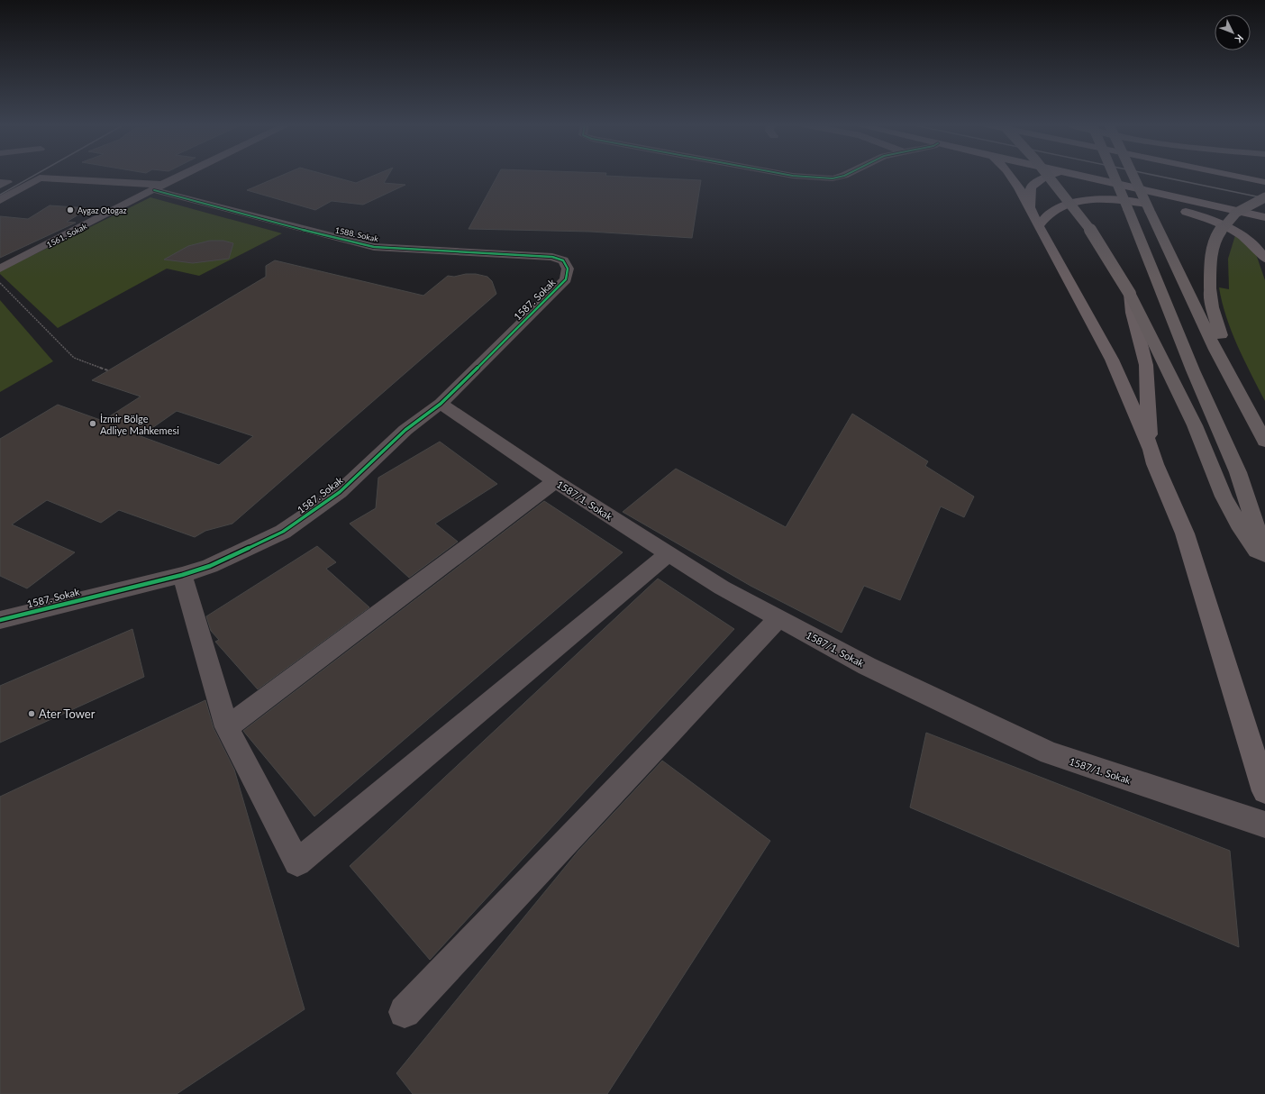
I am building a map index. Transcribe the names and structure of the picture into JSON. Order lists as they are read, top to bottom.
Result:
{
  "streets": {
    "street": [
      "1588. Sokak",
      "1561. Sokak",
      "1587. Sokak",
      "1587/1. Sokak"
    ]
  },
  "crossings": [
    ["1588. Sokak", "1561. Sokak"],
    ["1588. Sokak", "1587. Sokak"],
    ["1587. Sokak", "1587/1. Sokak"]
  ],
  "places": ["Aygaz Otogaz", "İzmir Bölge Adliye Mahkemesi", "Ater Tower"],
  "north": "bottom right"
}
